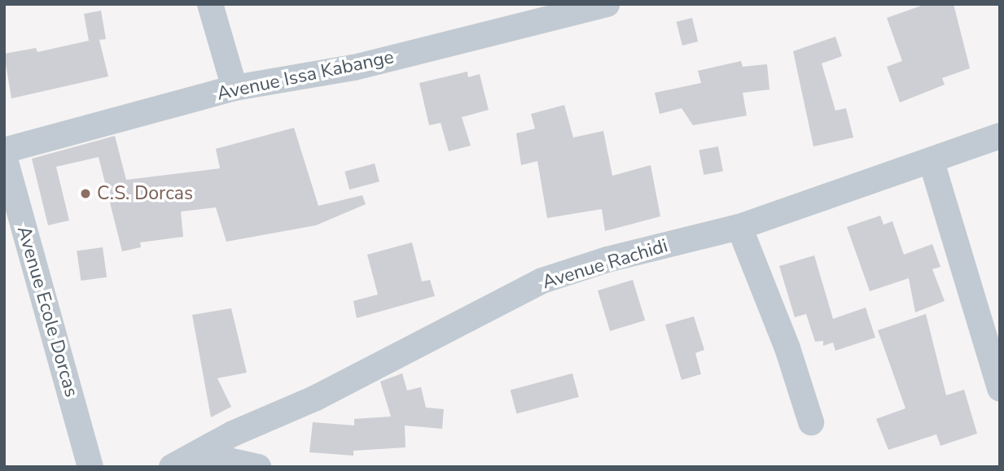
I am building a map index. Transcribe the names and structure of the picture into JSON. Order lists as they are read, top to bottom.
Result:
{
  "streets": {
    "street": ["Avenue Issa Kabange", "Avenue Rachidi", "Avenue Ecole Dorcas"]
  },
  "places": ["C.S. Dorcas"]
}
